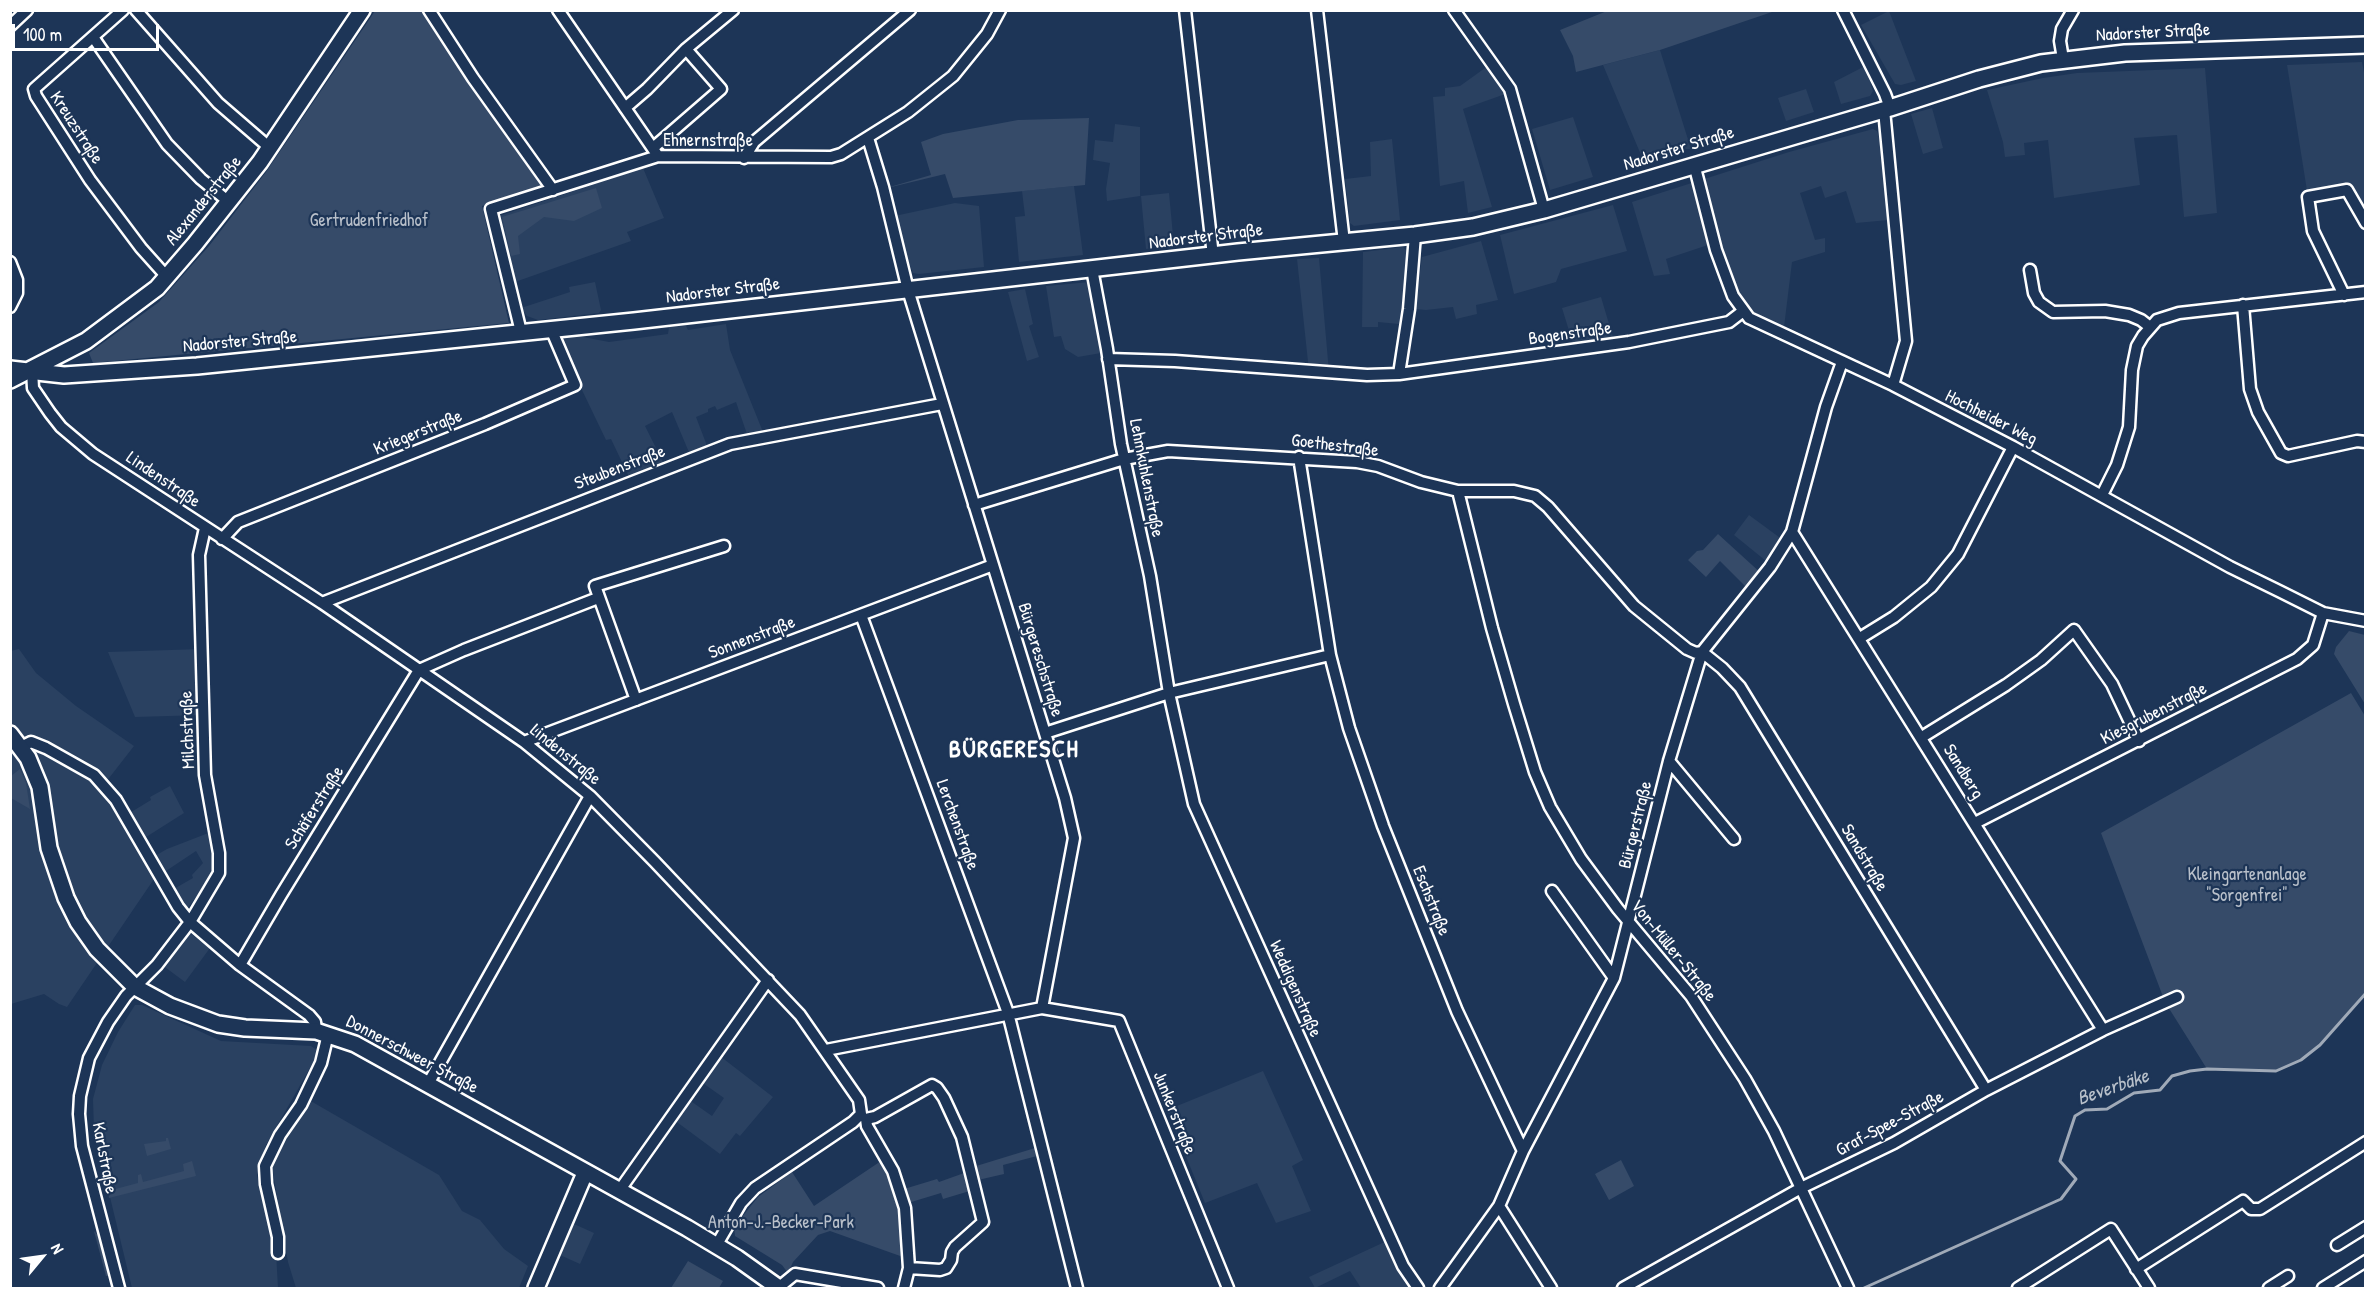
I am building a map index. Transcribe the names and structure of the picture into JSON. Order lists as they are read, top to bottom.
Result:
{
  "streets": {
    "street": [
      "Nadorster Straße",
      "Kreuzstraße",
      "Ehnernstraße",
      "Alexanderstraße",
      "Bogenstraße",
      "Hochheider Weg",
      "Kriegerstraße",
      "Goethestraße",
      "Steubenstraße",
      "Lehmkuhlenstraße",
      "Lindenstraße",
      "Sonnenstraße",
      "Bürgereschstraße",
      "Kiesgrubenstraße",
      "Milchstraße",
      "Sandberg",
      "Schäferstraße",
      "Lerchenstraße",
      "Bürgerstraße",
      "Sandstraße",
      "Eschstraße",
      "Von-Müller-Straße",
      "Weddigenstraße",
      "Donnerschweer Straße",
      "Junkerstraße",
      "Graf-Spee-Straße",
      "Karlstraße"
    ]
  },
  "crossings": [
    ["Nadorster Straße", "Ehnernstraße"],
    ["Nadorster Straße", "Alexanderstraße"],
    ["Nadorster Straße", "Kriegerstraße"],
    ["Nadorster Straße", "Lehmkuhlenstraße"],
    ["Nadorster Straße", "Lindenstraße"],
    ["Nadorster Straße", "Bürgereschstraße"],
    ["Kreuzstraße", "Alexanderstraße"],
    ["Ehnernstraße", "Bürgereschstraße"],
    ["Alexanderstraße", "Lindenstraße"],
    ["Bogenstraße", "Hochheider Weg"],
    ["Bogenstraße", "Lehmkuhlenstraße"],
    ["Hochheider Weg", "Kiesgrubenstraße"],
    ["Hochheider Weg", "Bürgerstraße"],
    ["Kriegerstraße", "Lindenstraße"],
    ["Goethestraße", "Lehmkuhlenstraße"],
    ["Goethestraße", "Bürgereschstraße"],
    ["Goethestraße", "Bürgerstraße"],
    ["Goethestraße", "Sandstraße"],
    ["Goethestraße", "Eschstraße"],
    ["Goethestraße", "Von-Müller-Straße"],
    ["Steubenstraße", "Lindenstraße"],
    ["Steubenstraße", "Bürgereschstraße"],
    ["Lehmkuhlenstraße", "Weddigenstraße"],
    ["Lindenstraße", "Sonnenstraße"],
    ["Lindenstraße", "Milchstraße"],
    ["Lindenstraße", "Schäferstraße"],
    ["Sonnenstraße", "Bürgereschstraße"],
    ["Sonnenstraße", "Lerchenstraße"],
    ["Bürgereschstraße", "Junkerstraße"],
    ["Kiesgrubenstraße", "Sandberg"],
    ["Milchstraße", "Donnerschweer Straße"],
    ["Milchstraße", "Karlstraße"],
    ["Sandberg", "Bürgerstraße"],
    ["Sandberg", "Graf-Spee-Straße"],
    ["Schäferstraße", "Donnerschweer Straße"],
    ["Bürgerstraße", "Sandstraße"],
    ["Bürgerstraße", "Eschstraße"],
    ["Bürgerstraße", "Von-Müller-Straße"],
    ["Sandstraße", "Graf-Spee-Straße"],
    ["Von-Müller-Straße", "Graf-Spee-Straße"],
    ["Donnerschweer Straße", "Karlstraße"]
  ],
  "districts": ["BÜRGERESCH"],
  "water": ["Beverbäke"],
  "parks": ["Gertrudenfriedhof", "Kleingartenanlage \"Sorgenfrei\"", "Anton-J.-Becker-Park"],
  "scale_bar": "100 m",
  "north": "top right"
}
